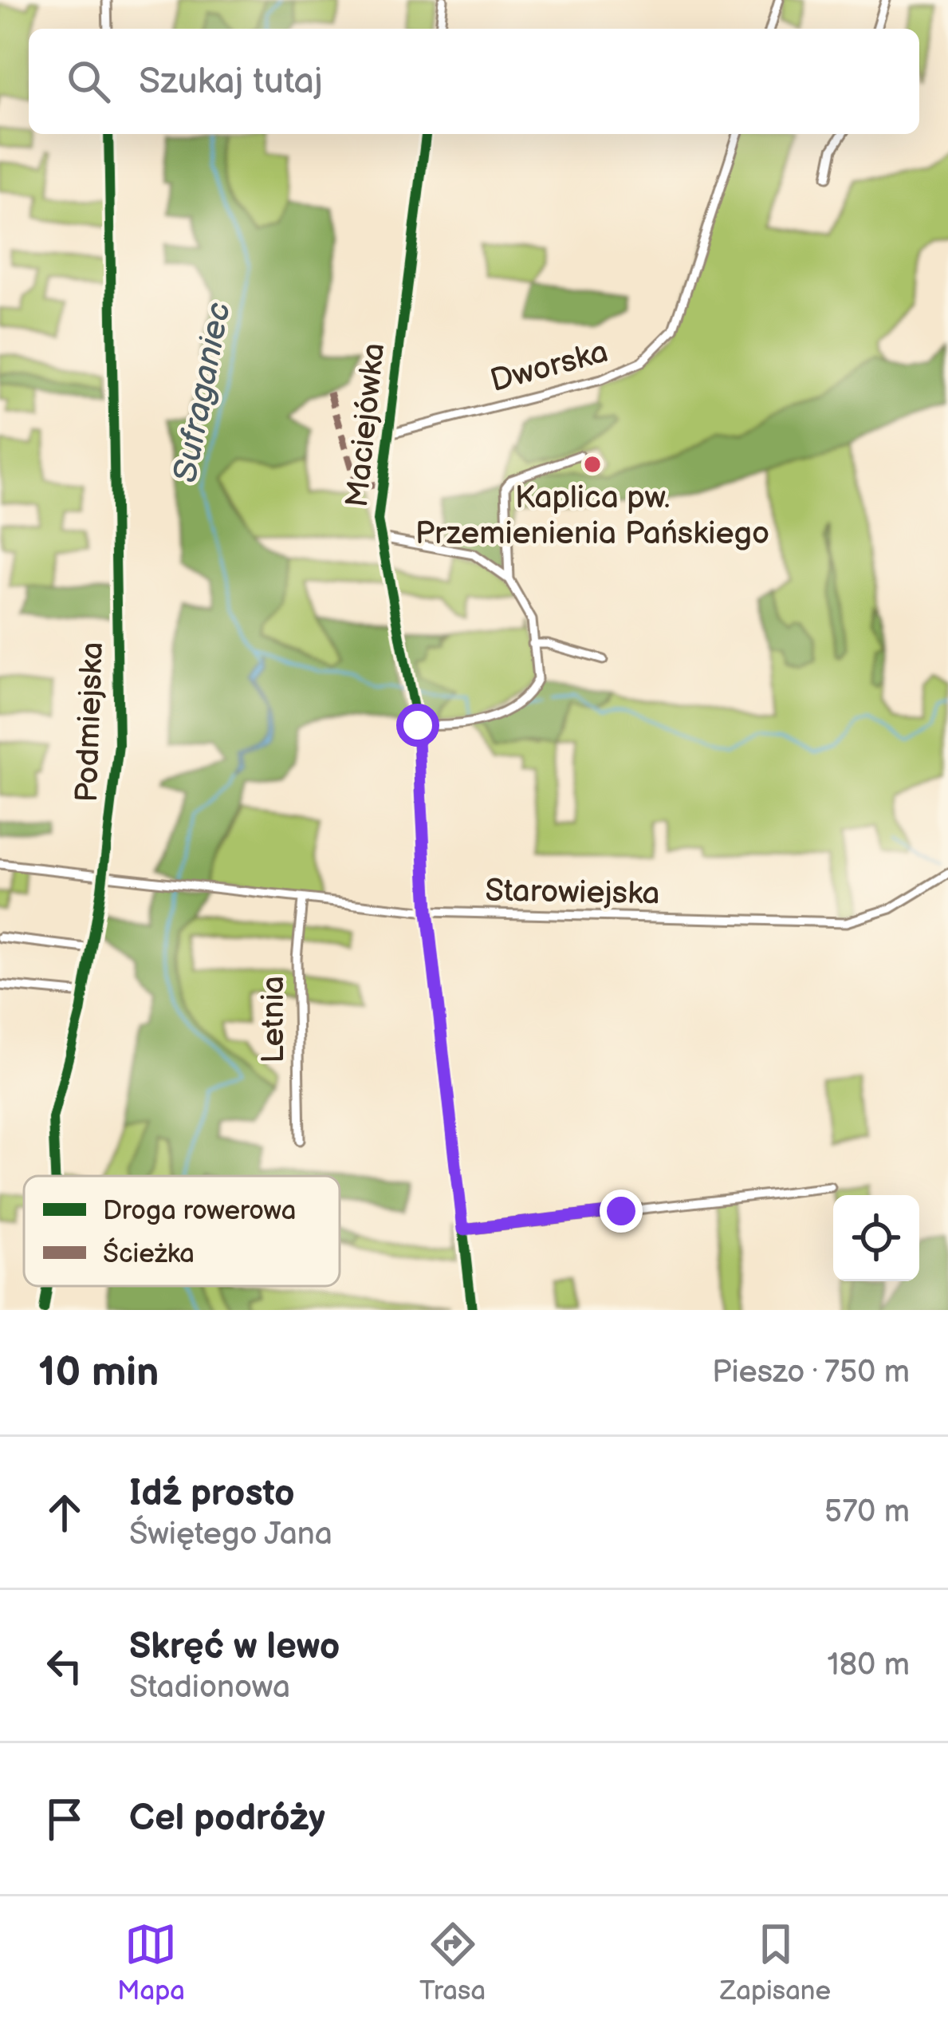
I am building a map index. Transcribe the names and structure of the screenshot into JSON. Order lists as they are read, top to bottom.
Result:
{
  "streets": {
    "street": [
      "Dworska",
      "Maciejówka",
      "Podmiejska",
      "Starowiejska",
      "Letnia"
    ]
  },
  "crossings": [
    ["Dworska", "Maciejówka"],
    ["Maciejówka", "Starowiejska"],
    ["Podmiejska", "Starowiejska"],
    ["Starowiejska", "Letnia"]
  ],
  "water": ["Sufraganiec"],
  "places": ["Kaplica pw. Przemienienia Pańskiego"],
  "legend": ["Droga rowerowa", "Ścieżka"],
  "page": {
    "search": "Szukaj tutaj",
    "heading": ["10 min", "Pieszo · 750 m"],
    "list": [
      ["Idź prosto", "Świętego Jana", "570 m"],
      ["Skręć w lewo", "Stadionowa", "180 m"],
      "Cel podróży"
    ],
    "nav": ["Mapa", "Trasa", "Zapisane"]
  }
}
